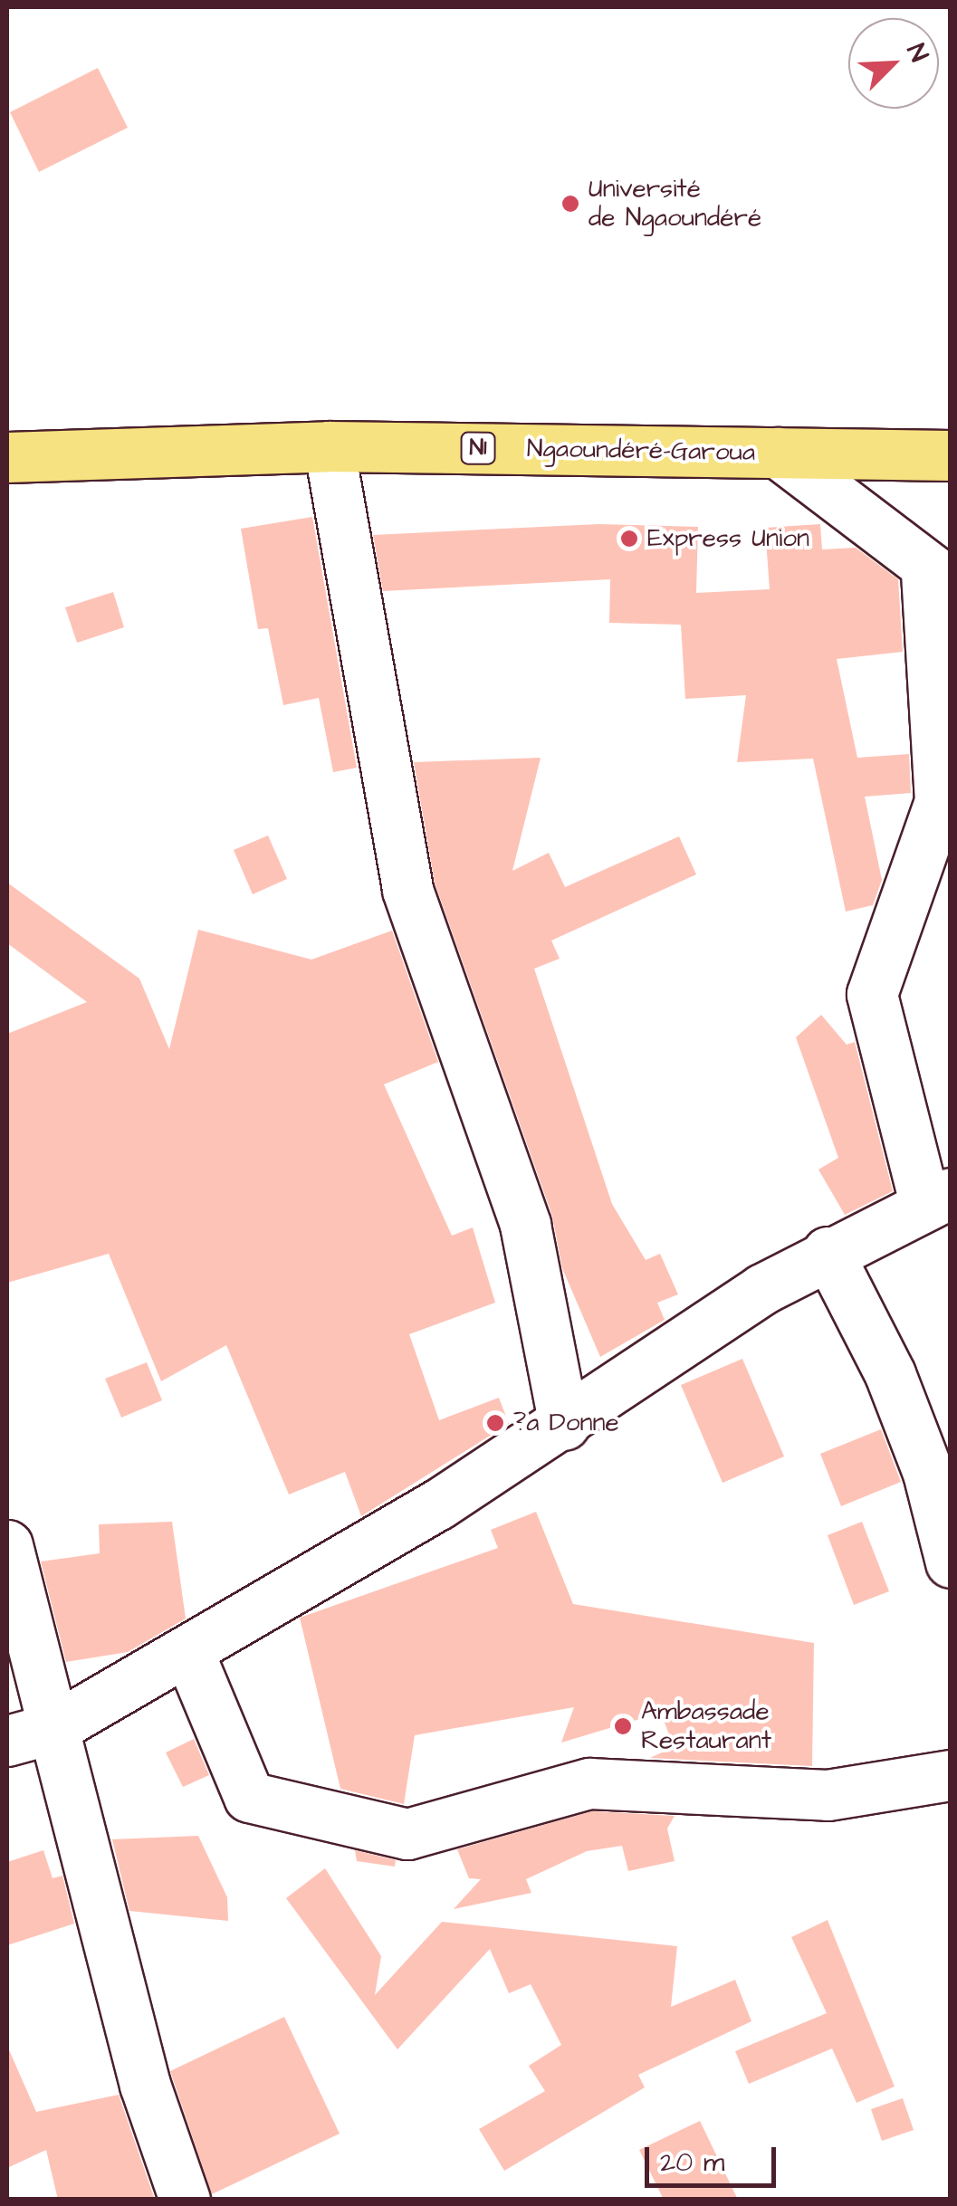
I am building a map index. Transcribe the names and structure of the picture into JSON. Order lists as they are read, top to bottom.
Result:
{
  "streets": {
    "highway": ["N1", "Ngaoundéré-Garoua"]
  },
  "places": [
    "Université de Ngaoundéré",
    "Express Union",
    "?a Donne",
    "Ambassade Restaurant"
  ],
  "scale_bar": "20 m",
  "north": "top right"
}
